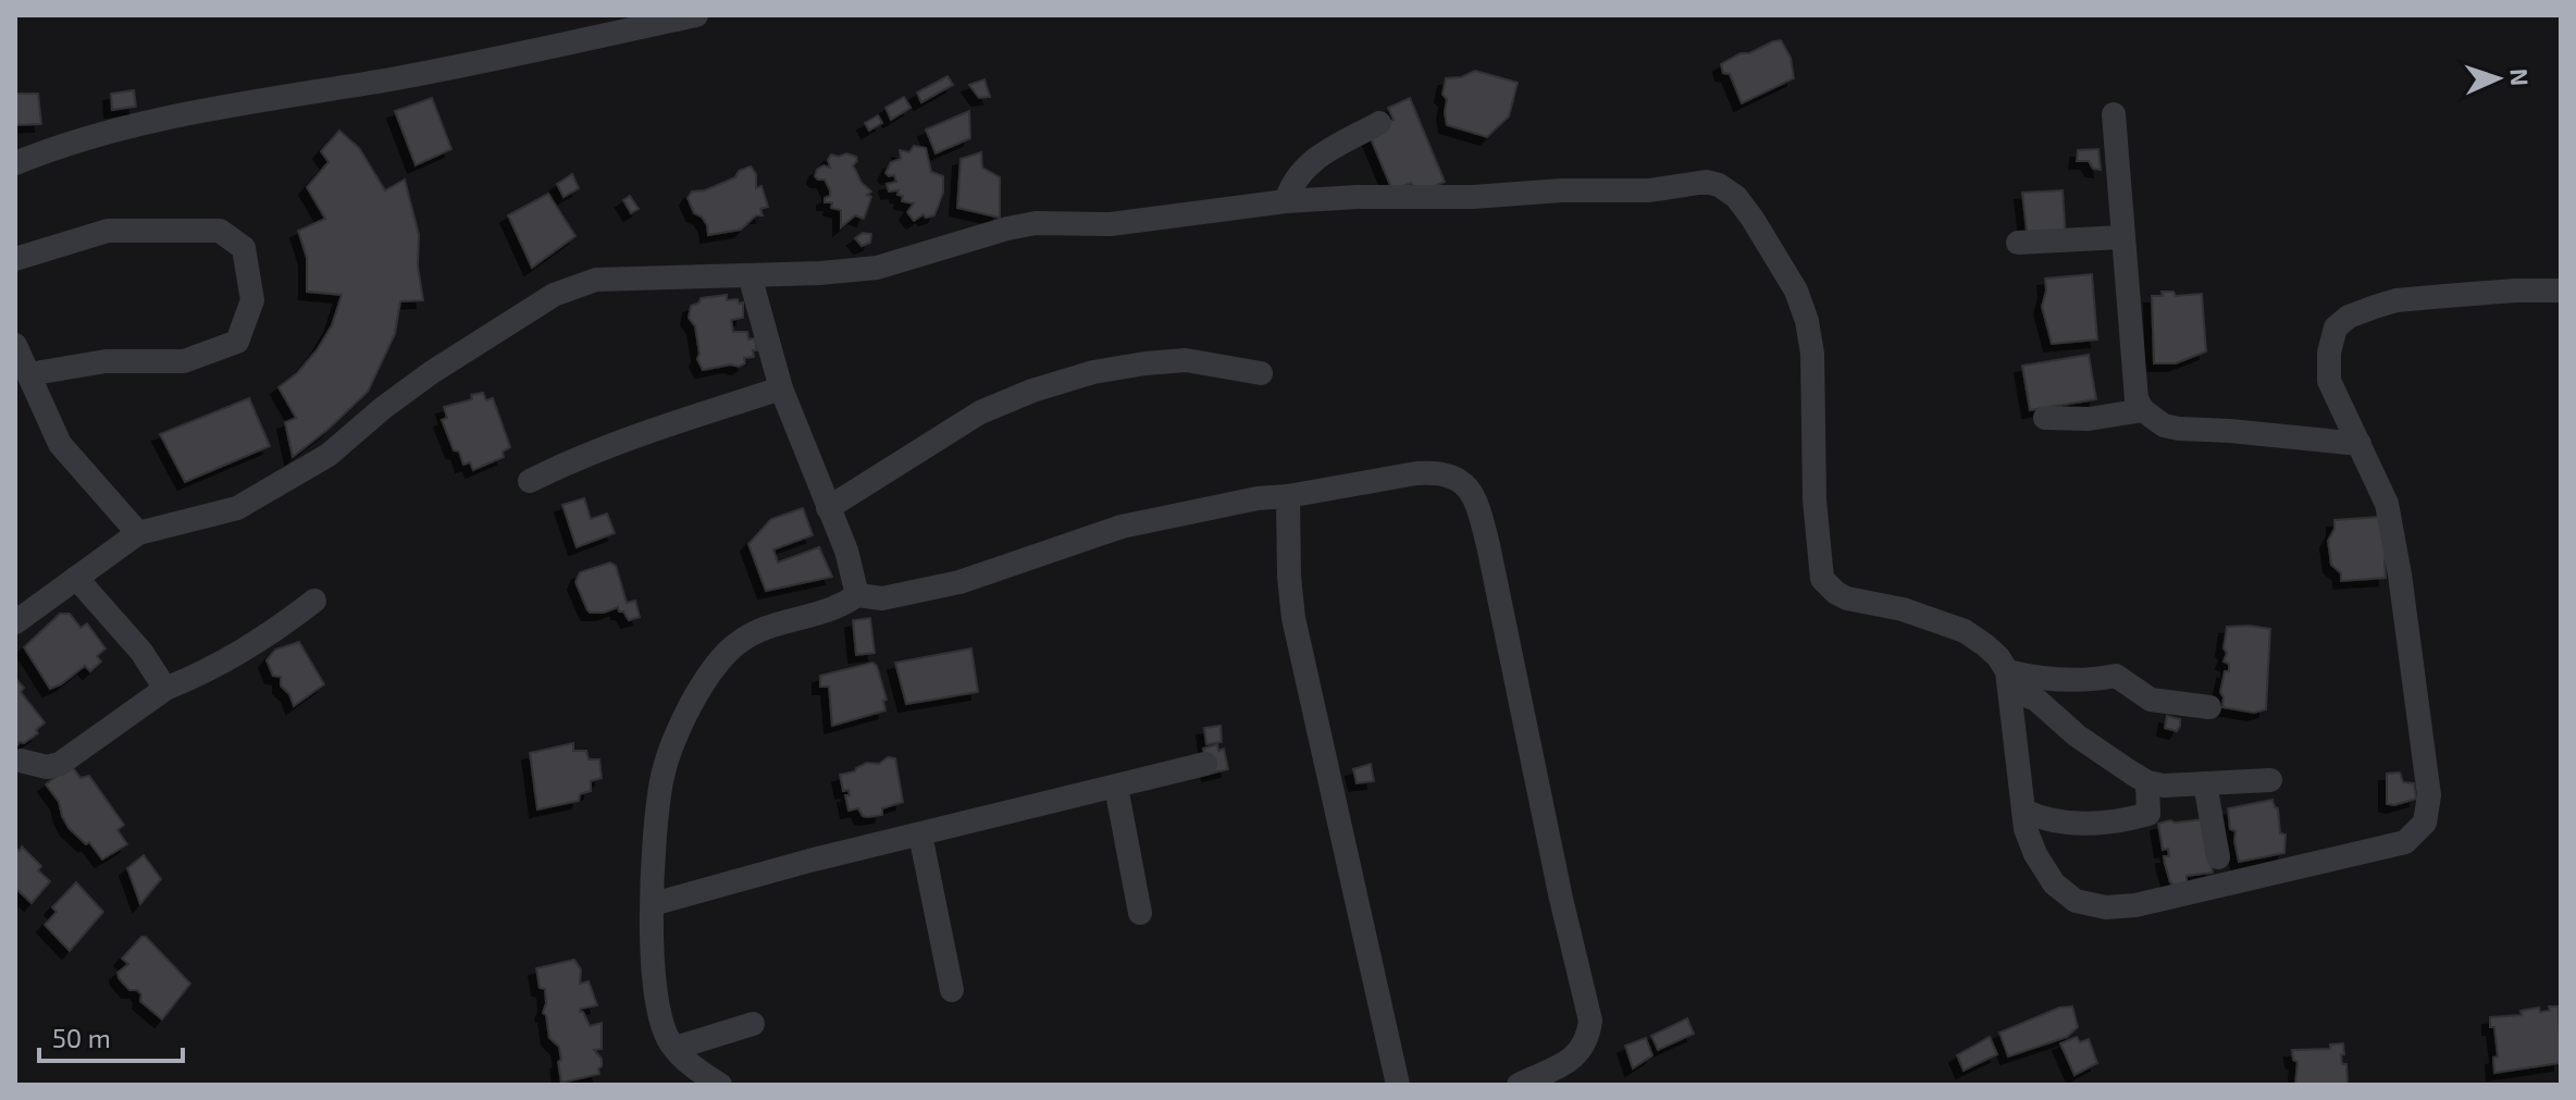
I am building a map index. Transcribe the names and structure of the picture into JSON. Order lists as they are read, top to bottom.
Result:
{
  "scale_bar": "50 m",
  "north": "right"
}
